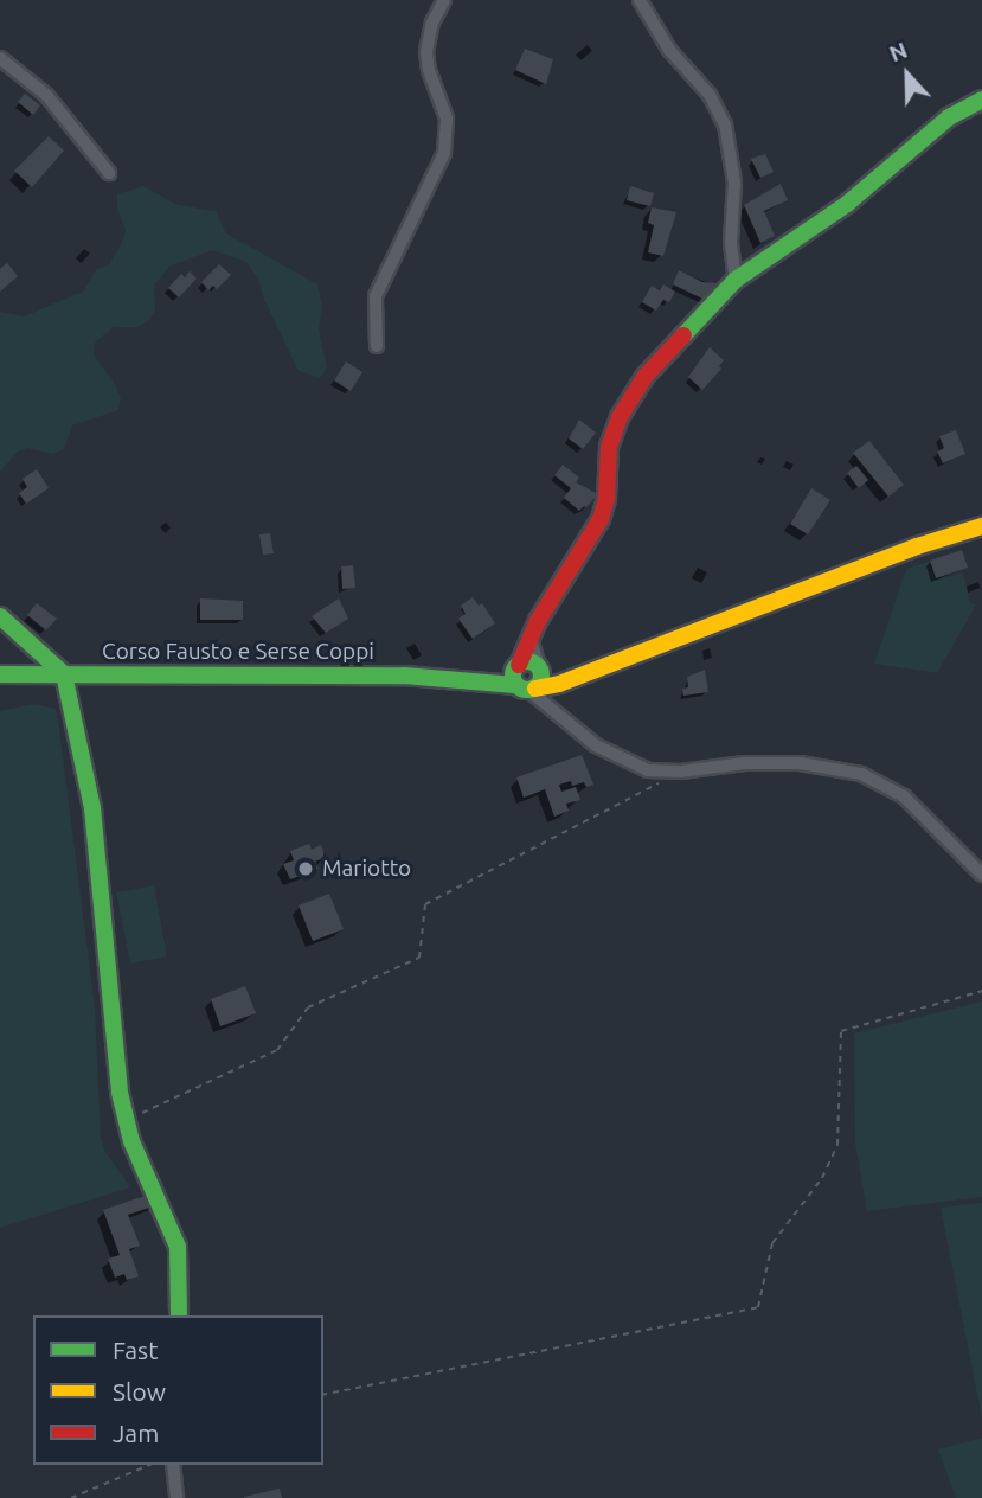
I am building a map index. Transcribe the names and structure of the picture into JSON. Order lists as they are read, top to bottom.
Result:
{
  "streets": {
    "street": ["Corso Fausto e Serse Coppi"]
  },
  "places": ["Mariotto"],
  "legend": ["Fast", "Slow", "Jam"],
  "north": "top"
}
